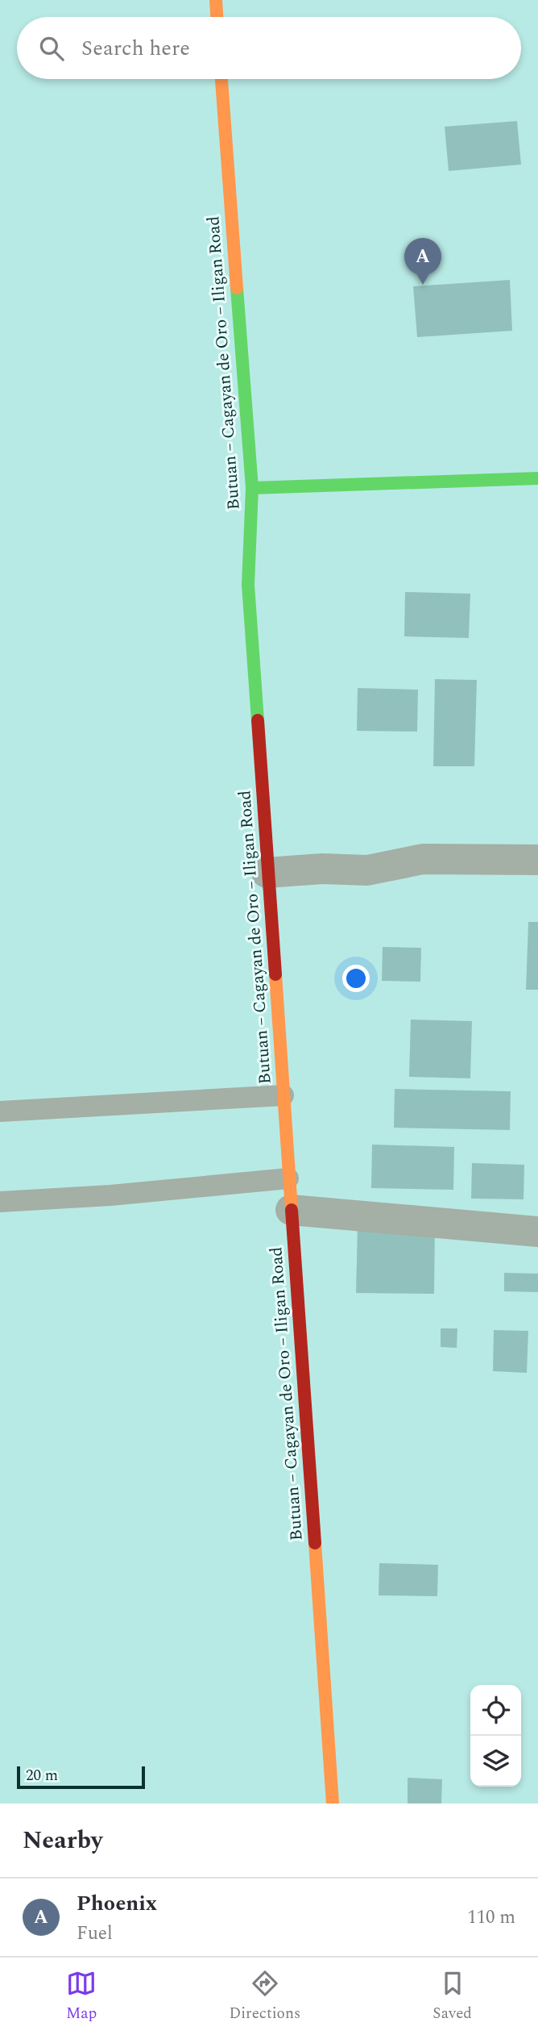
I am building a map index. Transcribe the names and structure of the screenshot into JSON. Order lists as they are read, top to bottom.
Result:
{
  "streets": {
    "main road": ["Butuan – Cagayan de Oro – Iligan Road"]
  },
  "scale_bar": "20 m",
  "page": {
    "search": "Search here",
    "pins": "A",
    "scale": "20 m",
    "heading": "Nearby",
    "list": [
      {
        "mark": "A",
        "name": "Phoenix",
        "note": "Fuel",
        "value": "110 m"
      }
    ],
    "nav": ["Map", "Directions", "Saved"]
  }
}
